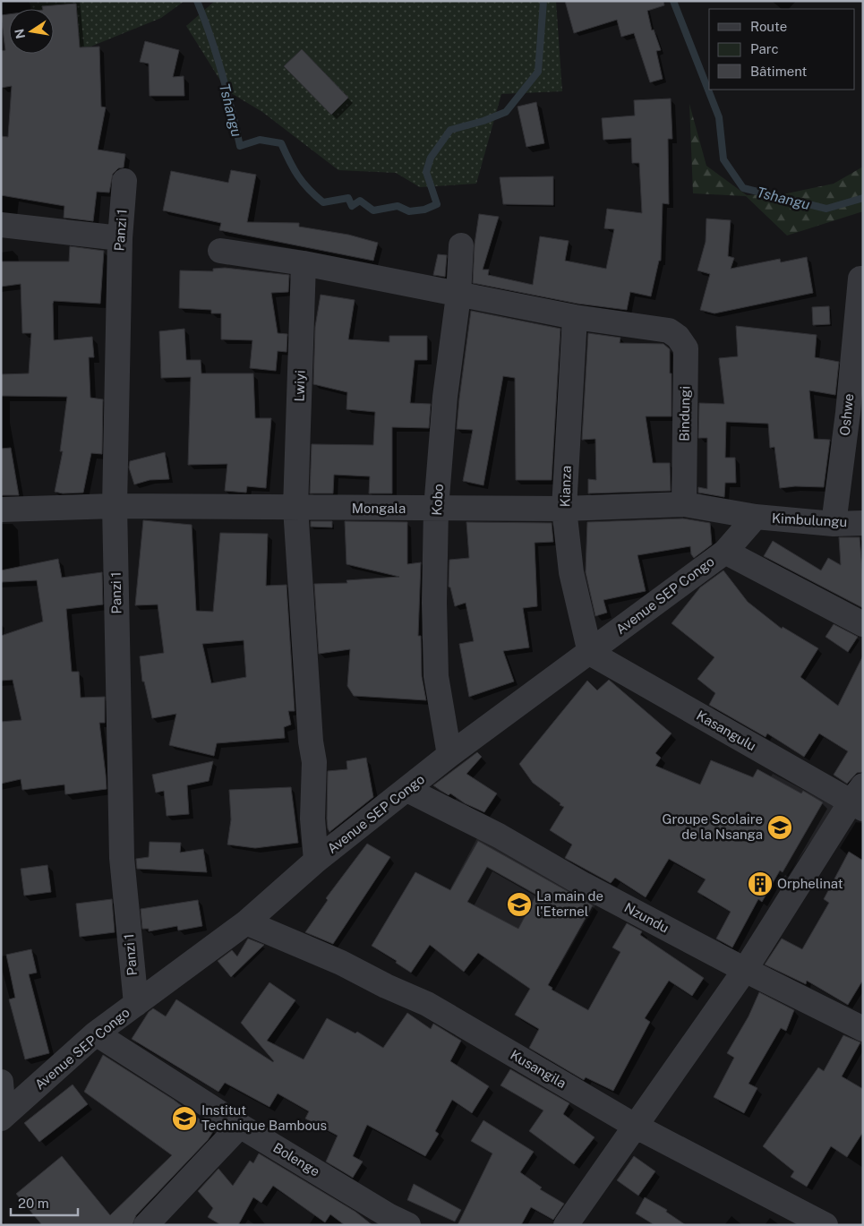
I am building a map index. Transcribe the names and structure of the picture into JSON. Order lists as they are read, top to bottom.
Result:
{
  "streets": {
    "street": [
      "Panzi 1",
      "Lwiyi",
      "Bindungi",
      "Oshwe",
      "Kianza",
      "Kobo",
      "Mongala",
      "Kimbulungu",
      "Avenue SEP Congo",
      "Kasangulu",
      "Nzundu",
      "Kusangila",
      "Bolenge"
    ]
  },
  "crossings": [
    ["Panzi 1", "Mongala"],
    ["Panzi 1", "Avenue SEP Congo"],
    ["Lwiyi", "Mongala"],
    ["Lwiyi", "Avenue SEP Congo"],
    ["Bindungi", "Kianza"],
    ["Bindungi", "Mongala"],
    ["Oshwe", "Kimbulungu"],
    ["Kianza", "Mongala"],
    ["Kianza", "Avenue SEP Congo"],
    ["Kianza", "Kasangulu"],
    ["Kobo", "Mongala"],
    ["Kobo", "Avenue SEP Congo"],
    ["Mongala", "Kimbulungu"],
    ["Mongala", "Avenue SEP Congo"],
    ["Kimbulungu", "Avenue SEP Congo"],
    ["Avenue SEP Congo", "Kasangulu"],
    ["Avenue SEP Congo", "Nzundu"],
    ["Avenue SEP Congo", "Kusangila"],
    ["Avenue SEP Congo", "Bolenge"]
  ],
  "water": ["Tshangu"],
  "places": {
    "school or university": ["Groupe Scolaire de la Nsanga", "La main de l'Eternel", "Institut Technique Bambous"],
    "building": ["Orphelinat"]
  },
  "legend": ["Route", "Parc", "Bâtiment"],
  "scale_bar": "20 m",
  "north": "left"
}
